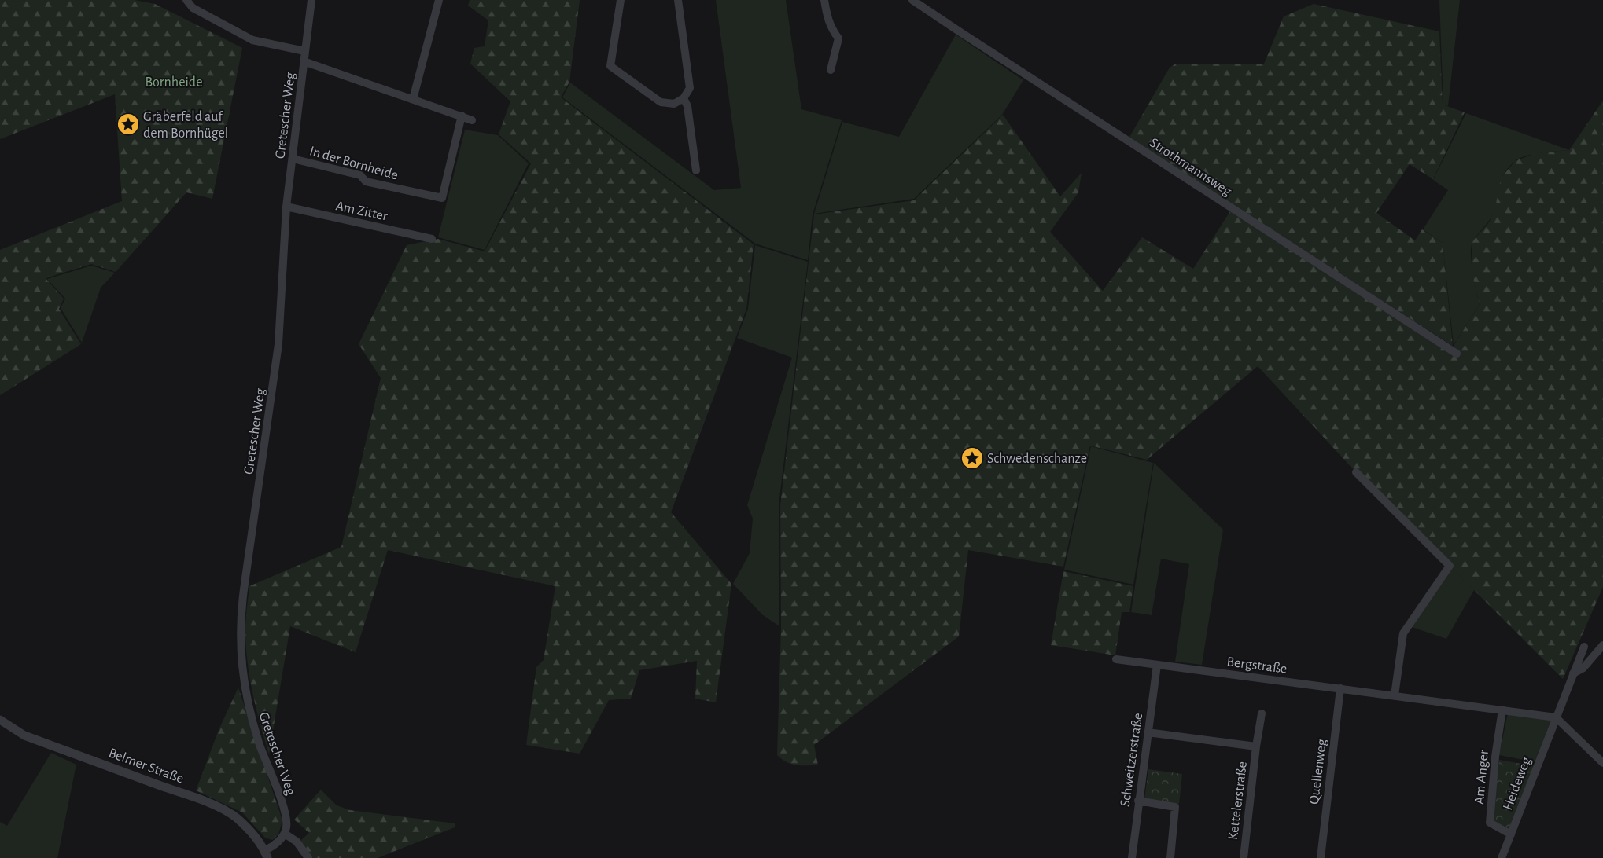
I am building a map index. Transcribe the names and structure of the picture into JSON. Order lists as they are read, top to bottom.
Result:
{
  "streets": {
    "street": [
      "Gretescher Weg",
      "In der Bornheide",
      "Strothmannsweg",
      "Am Zitter",
      "Bergstraße",
      "Schweitzerstraße",
      "Belmer Straße",
      "Quellenweg",
      "Am Anger",
      "Heideweg",
      "Kettelerstraße"
    ]
  },
  "crossings": [
    ["Gretescher Weg", "In der Bornheide"],
    ["Gretescher Weg", "Am Zitter"],
    ["Bergstraße", "Schweitzerstraße"],
    ["Bergstraße", "Quellenweg"],
    ["Bergstraße", "Am Anger"],
    ["Bergstraße", "Heideweg"],
    ["Schweitzerstraße", "Kettelerstraße"],
    ["Am Anger", "Heideweg"]
  ],
  "parks": ["Bornheide"],
  "places": {
    "place": ["Gräberfeld auf dem Bornhügel", "Schwedenschanze"]
  }
}
